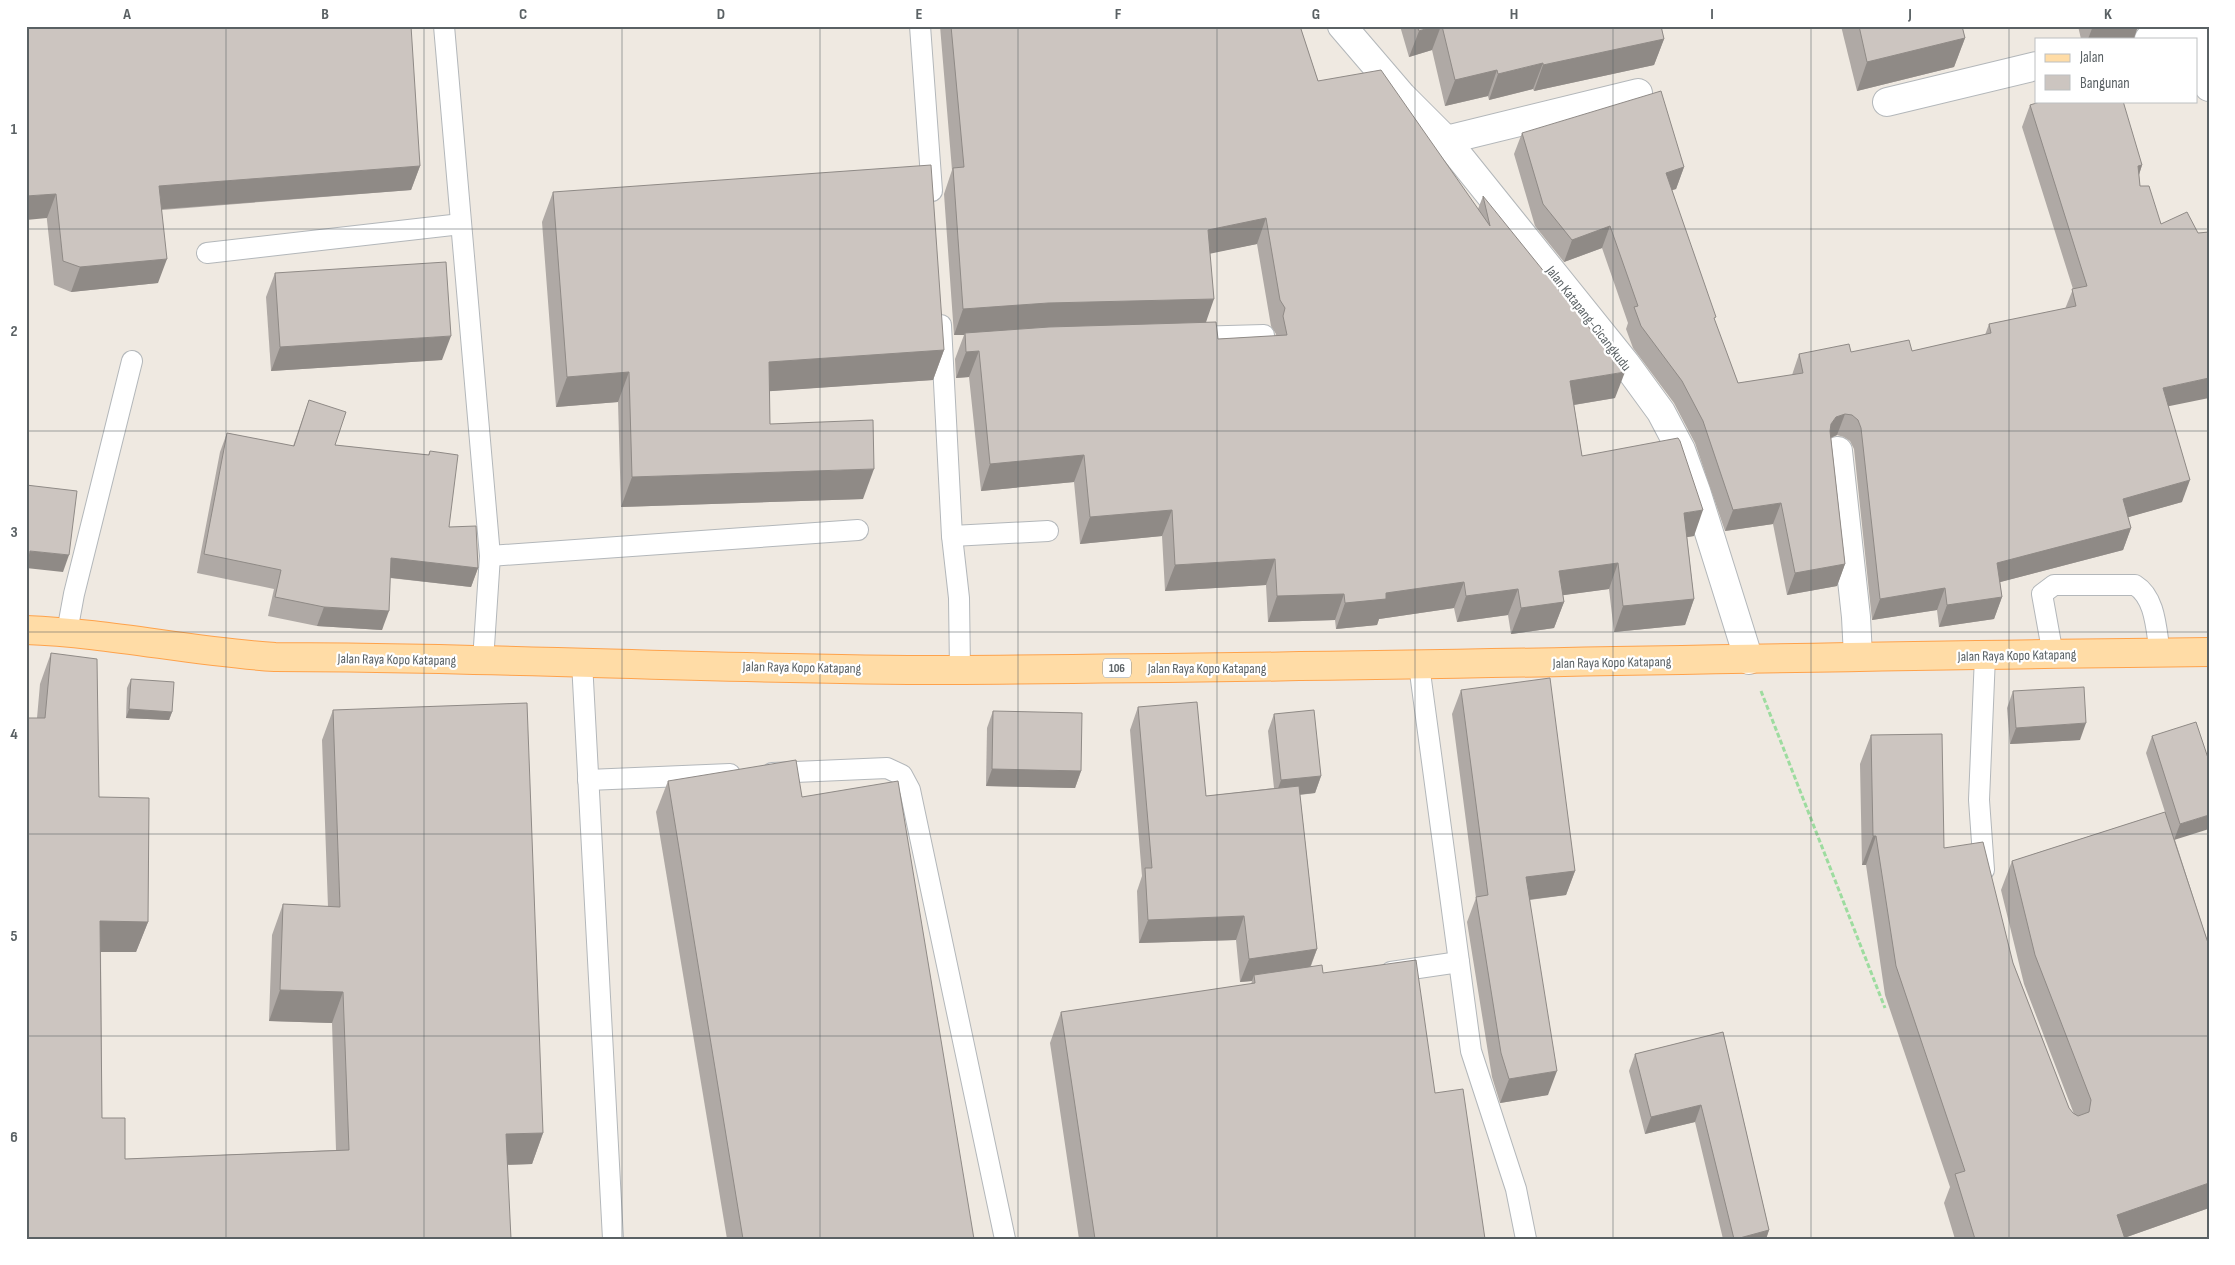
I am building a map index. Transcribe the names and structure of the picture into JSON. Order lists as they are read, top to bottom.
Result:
{
  "streets": {
    "main road": ["Jalan Raya Kopo Katapang", "106"],
    "street": ["Jalan Katapang-Cicangkudu"]
  },
  "crossings": [
    ["Jalan Katapang-Cicangkudu", "Jalan Raya Kopo Katapang"]
  ],
  "legend": ["Jalan", "Bangunan"],
  "grid": {
    "columns": [
      "A",
      "B",
      "C",
      "D",
      "E",
      "F",
      "G",
      "H",
      "I",
      "J",
      "K"
    ],
    "rows": [
      "1",
      "2",
      "3",
      "4",
      "5",
      "6"
    ]
  }
}
